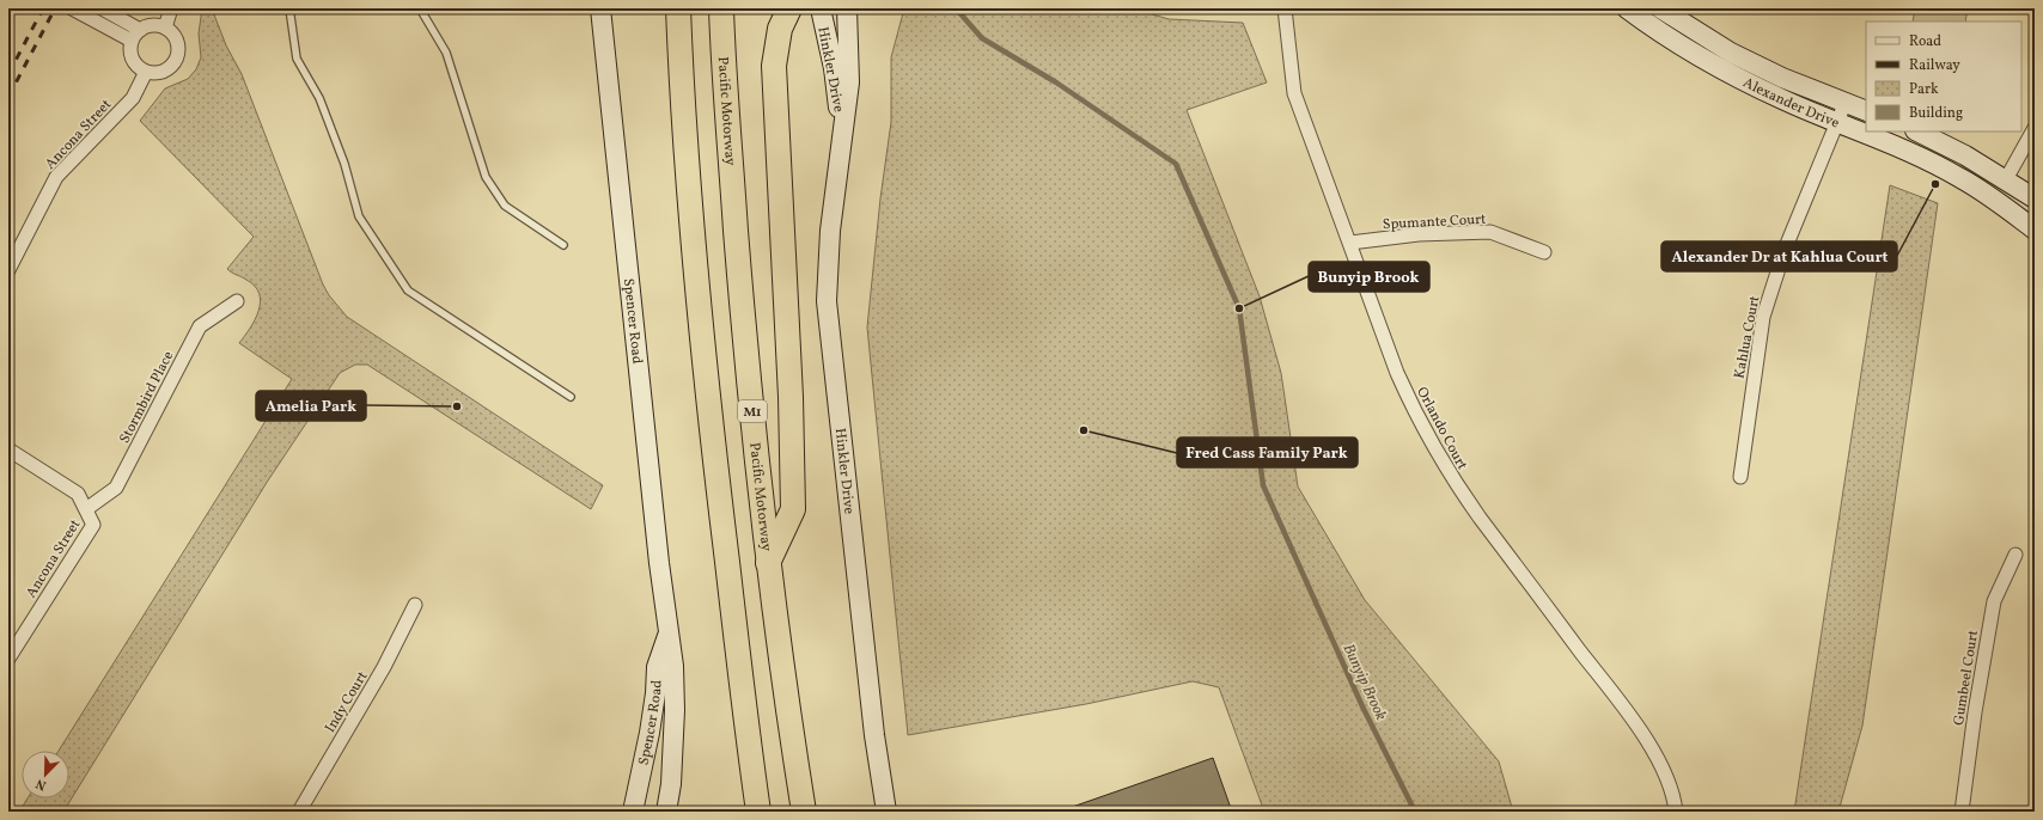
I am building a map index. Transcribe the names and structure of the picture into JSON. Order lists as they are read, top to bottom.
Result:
{
  "streets": {
    "highway": ["Pacific Motorway", "M1"],
    "street": [
      "Hinkler Drive",
      "Alexander Drive",
      "Ancona Street",
      "Spumante Court",
      "Spencer Road",
      "Kahlua Court",
      "Stormbird Place",
      "Orlando Court",
      "Gumbeel Court",
      "Indy Court"
    ]
  },
  "crossings": [
    ["Alexander Drive", "Kahlua Court"],
    ["Ancona Street", "Stormbird Place"],
    ["Spumante Court", "Orlando Court"]
  ],
  "water": ["Bunyip Brook"],
  "places": [
    "Alexander Dr at Kahlua Court",
    "Bunyip Brook",
    "Amelia Park",
    "Fred Cass Family Park"
  ],
  "legend": [
    "Road",
    "Railway",
    "Park",
    "Building"
  ],
  "north": "bottom left"
}
